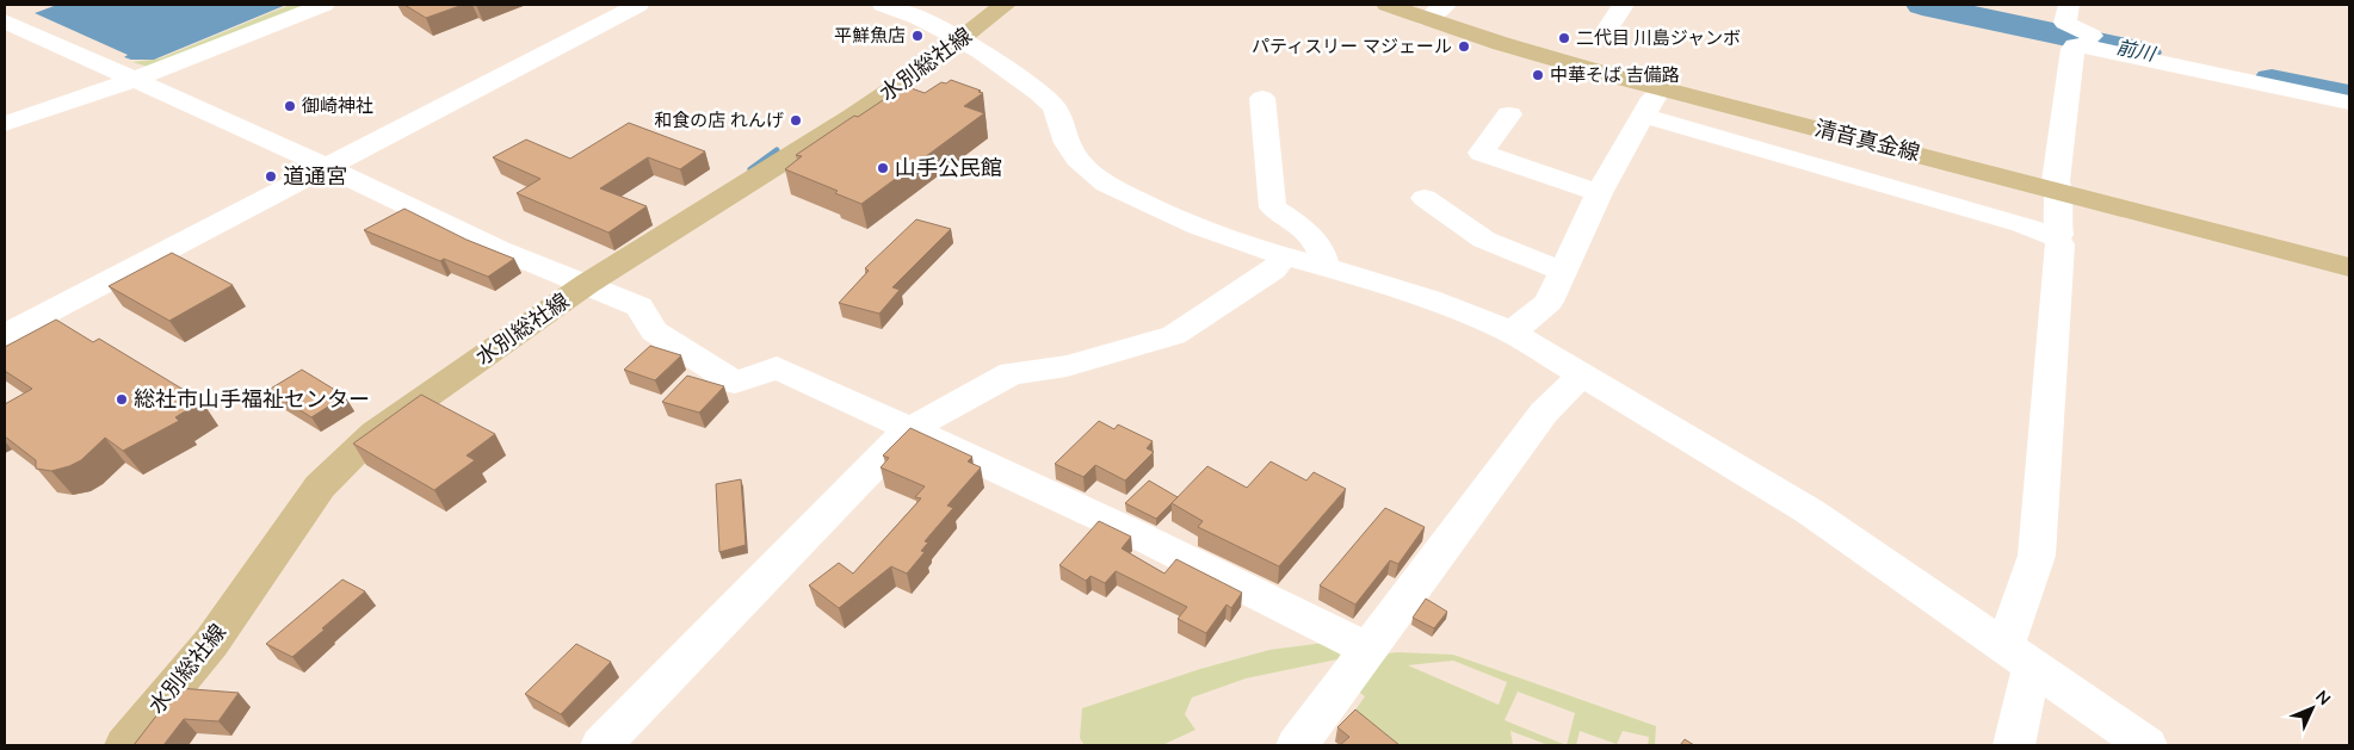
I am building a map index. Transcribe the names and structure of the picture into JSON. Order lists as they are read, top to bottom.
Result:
{
  "streets": {
    "main road": ["水別総社線", "清音真金線"]
  },
  "water": ["前川"],
  "places": [
    "平鮮魚店",
    "二代目 川島ジャンボ",
    "パティスリー マジェール",
    "中華そば 吉備路",
    "御崎神社",
    "和食の店 れんげ",
    "山手公民館",
    "道通宮",
    "総社市山手福祉センター"
  ],
  "north": "top right"
}
